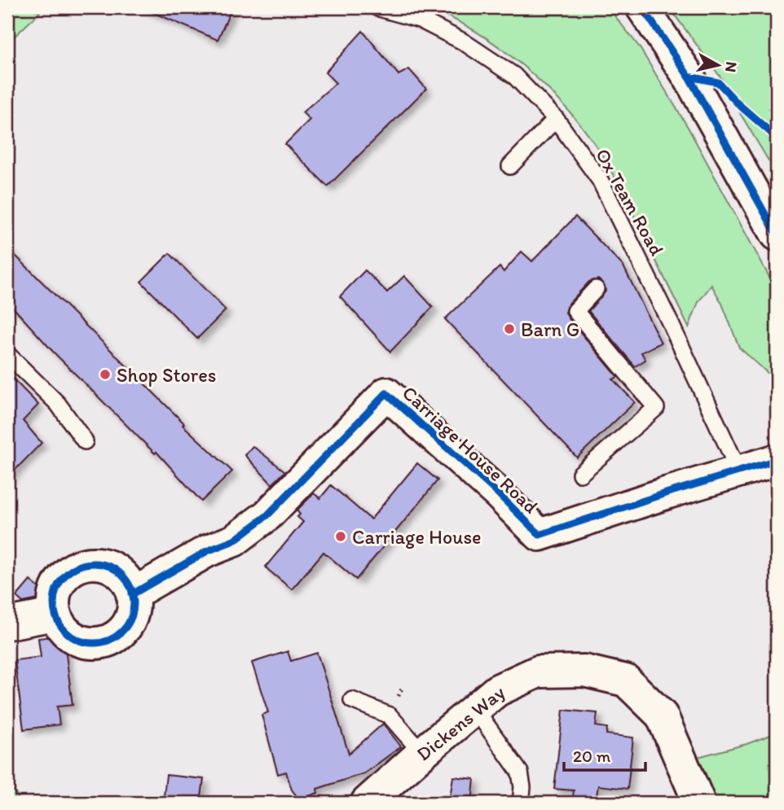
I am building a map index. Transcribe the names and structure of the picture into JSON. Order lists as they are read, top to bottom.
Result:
{
  "streets": {
    "street": ["Carriage House Road", "Dickens Way"],
    "lane": ["Ox Team Road"]
  },
  "crossings": [
    ["Ox Team Road", "Carriage House Road"]
  ],
  "places": ["Barn G", "Shop Stores", "Carriage House"],
  "scale_bar": "20 m",
  "north": "right"
}
